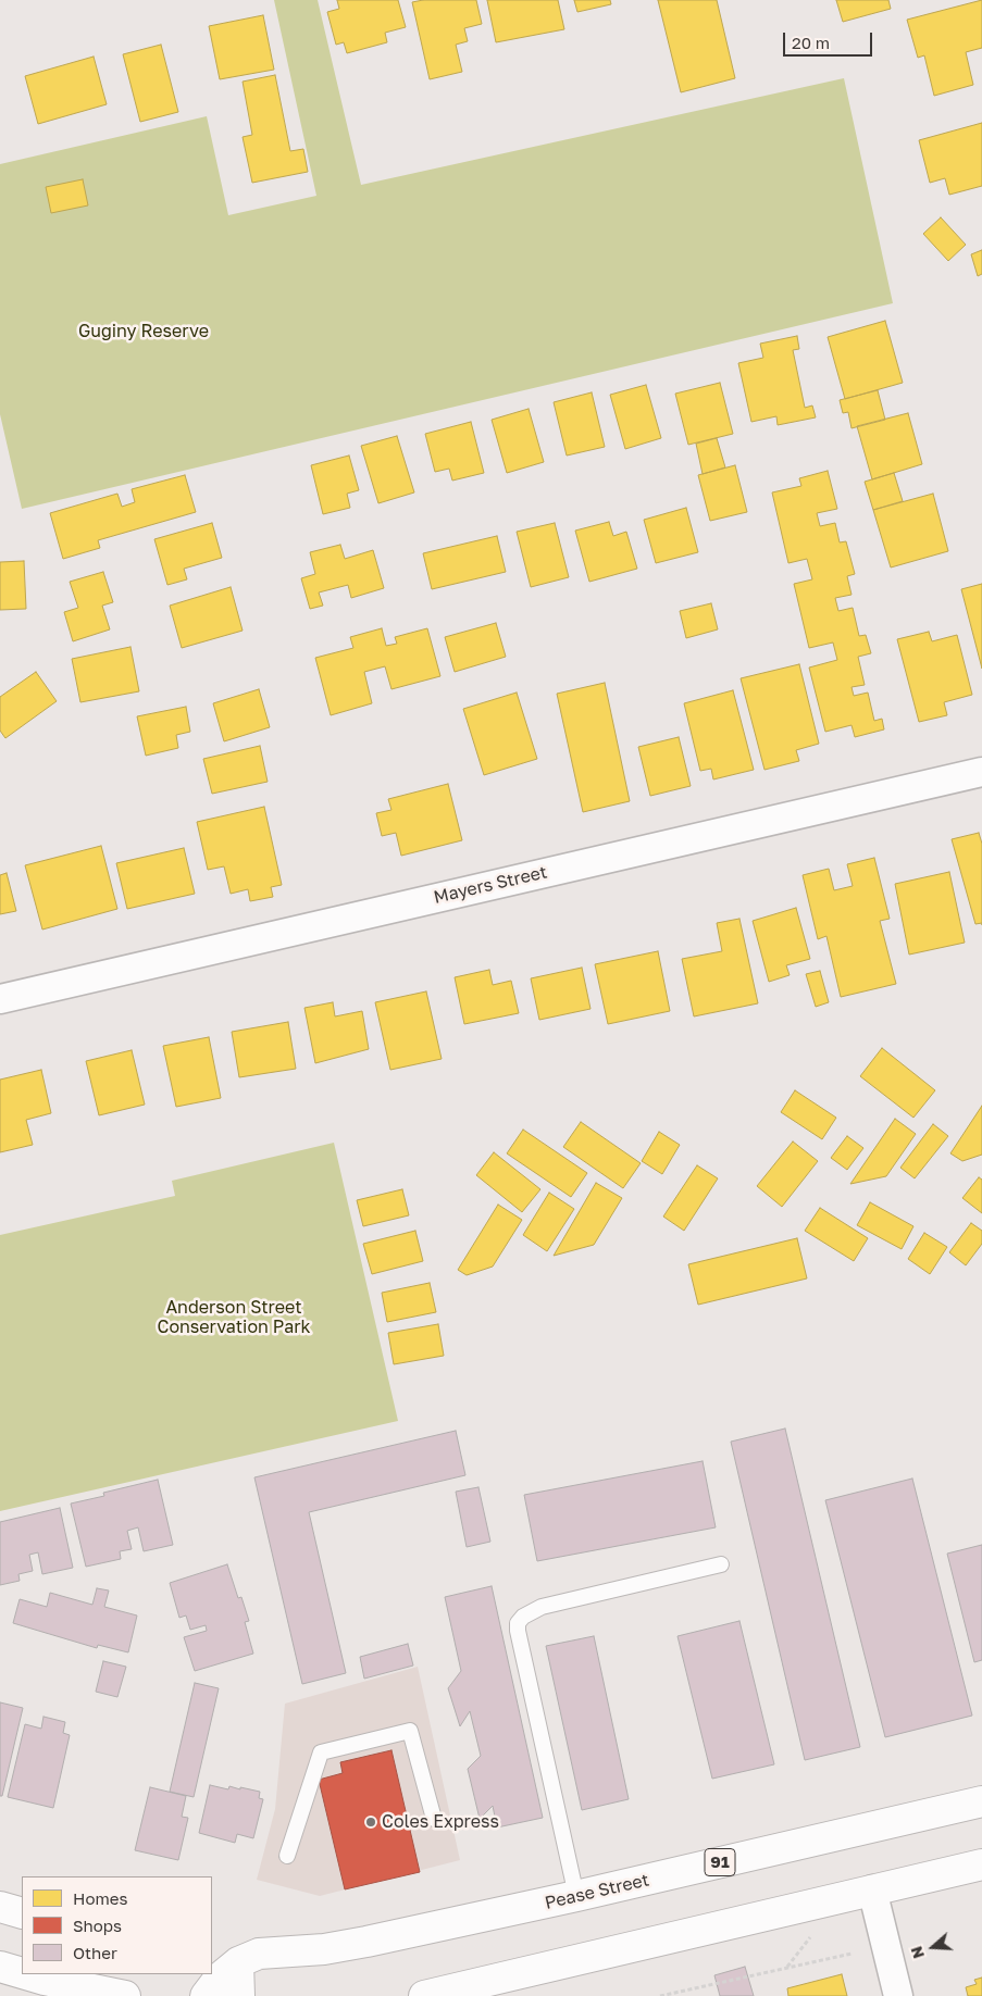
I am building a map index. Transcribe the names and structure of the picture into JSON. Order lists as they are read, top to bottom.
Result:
{
  "streets": {
    "main road": ["91", "Pease Street"],
    "street": ["Mayers Street"]
  },
  "crossings": [
    ["91", "Pease Street"]
  ],
  "parks": ["Guginy Reserve", "Anderson Street Conservation Park"],
  "places": ["Coles Express"],
  "legend": ["Homes", "Shops", "Other"],
  "scale_bar": "20 m",
  "north": "left"
}
